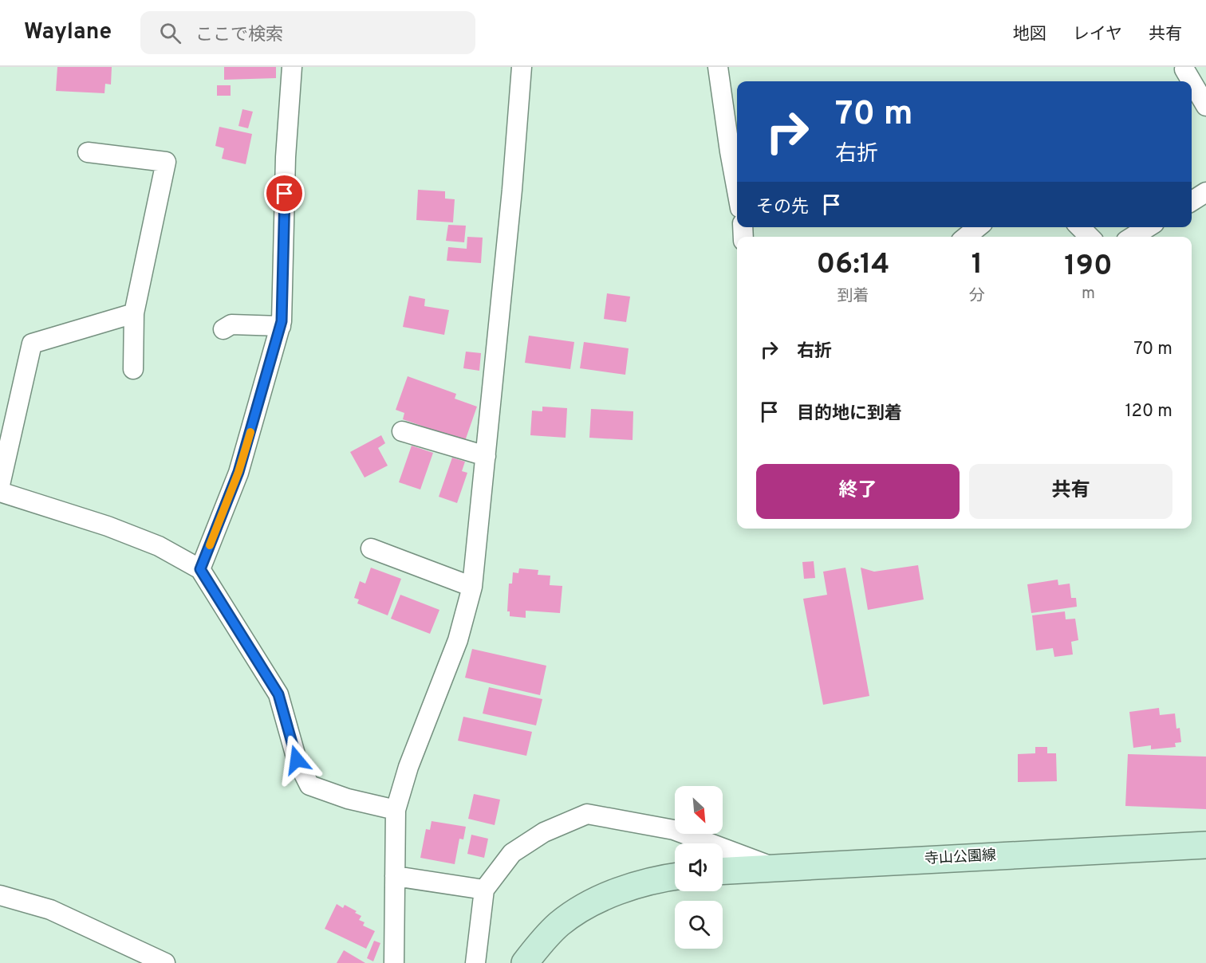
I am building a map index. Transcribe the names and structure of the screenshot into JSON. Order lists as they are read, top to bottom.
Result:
{
  "streets": {
    "main road": ["寺山公園線"]
  },
  "north": "bottom right",
  "page": {
    "header": "Waylane",
    "search": "ここで検索",
    "nav": ["地図", "レイヤ", "共有"],
    "turn": ["70 m", "右折"],
    "then": "その先",
    "eta": [
      "06:14",
      "到着",
      "1",
      "分",
      "190",
      "m"
    ],
    "list": [
      {
        "name": "右折",
        "value": "70 m"
      },
      {
        "name": "目的地に到着",
        "value": "120 m"
      }
    ],
    "buttons": ["終了", "共有"]
  }
}
